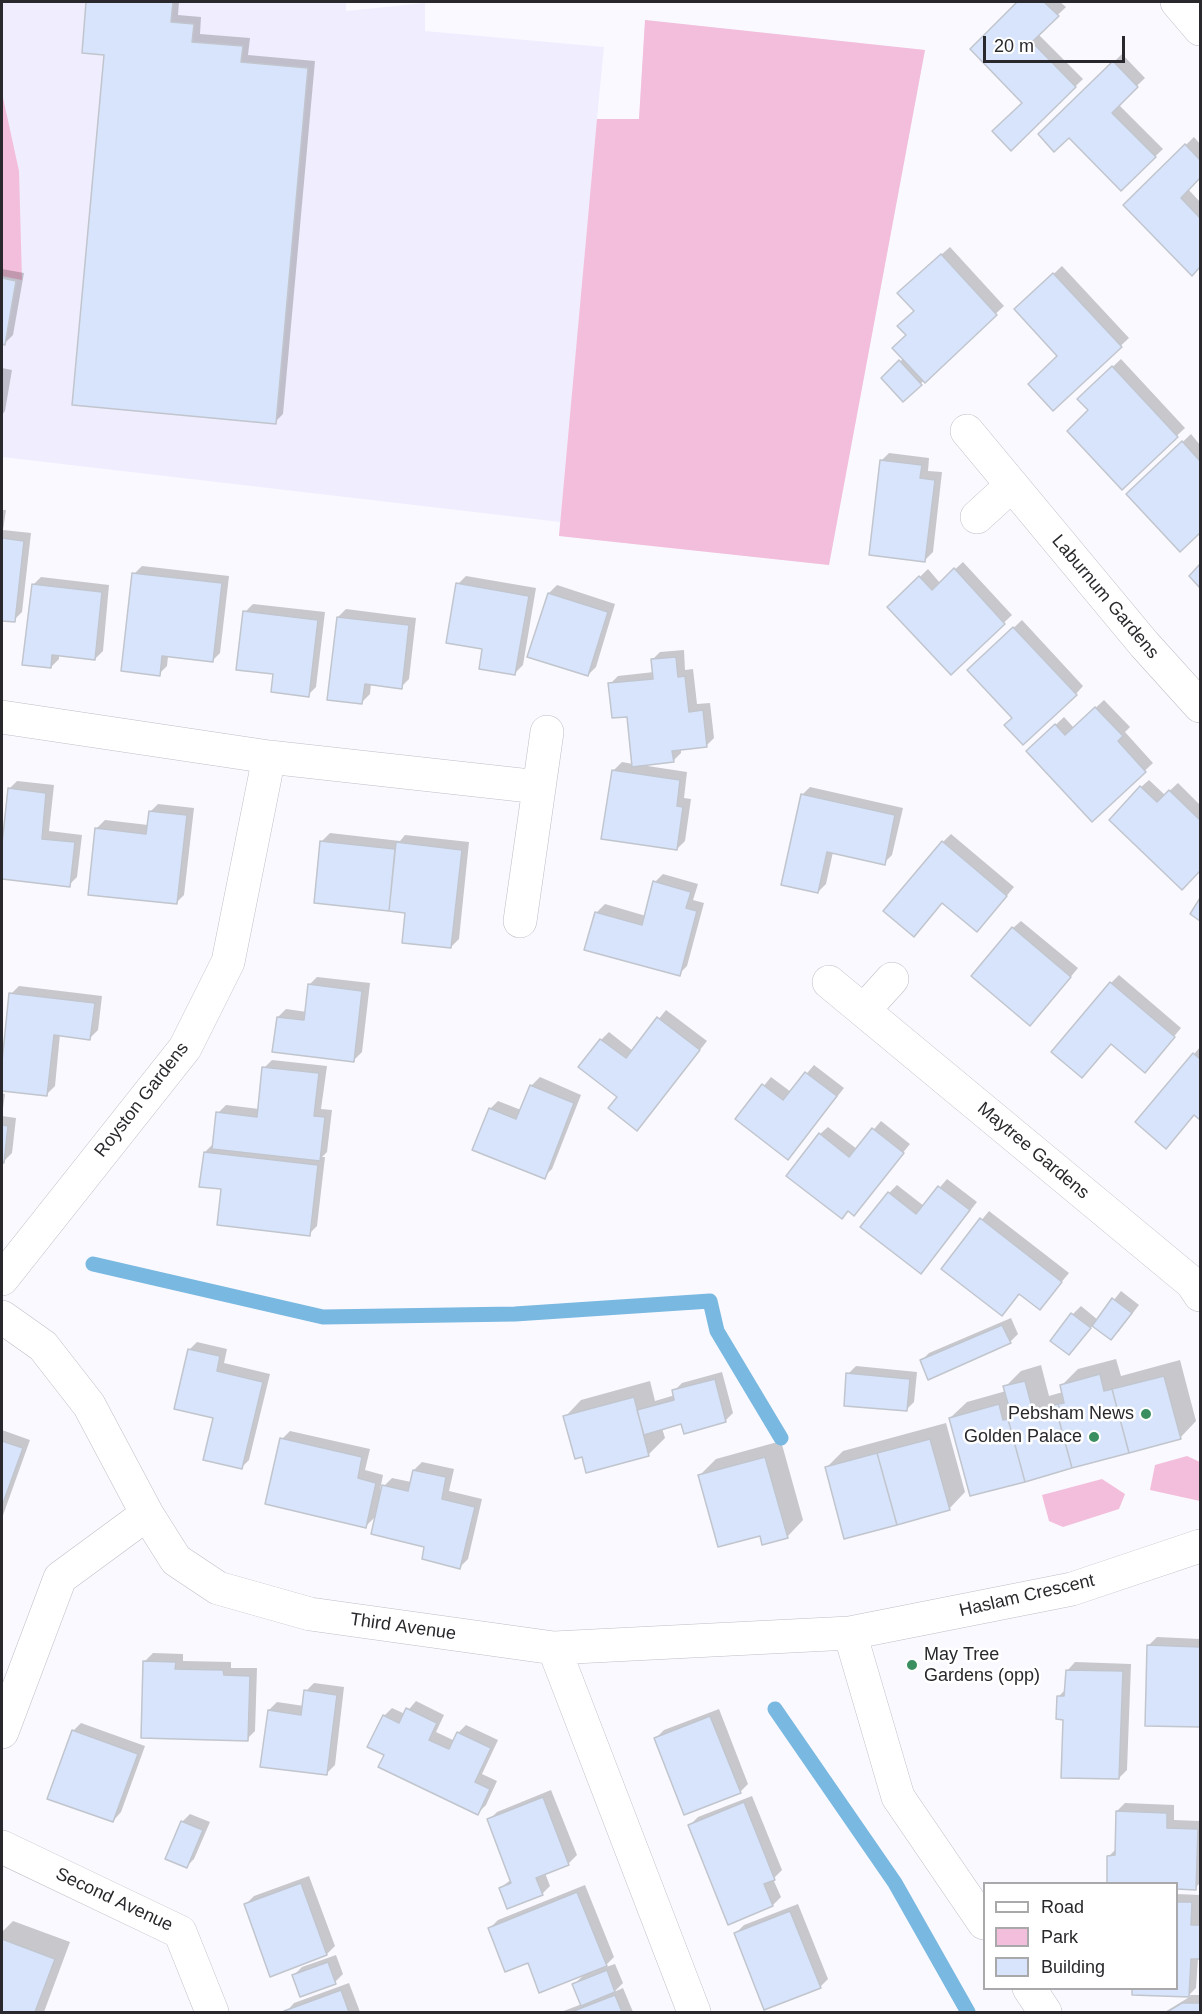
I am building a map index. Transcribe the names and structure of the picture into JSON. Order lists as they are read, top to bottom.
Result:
{
  "streets": {
    "street": [
      "Laburnum Gardens",
      "Royston Gardens",
      "Maytree Gardens",
      "Haslam Crescent",
      "Third Avenue",
      "Second Avenue"
    ]
  },
  "crossings": [
    ["Haslam Crescent", "Third Avenue"]
  ],
  "places": ["Pebsham News", "Golden Palace", "May Tree Gardens (opp)"],
  "legend": ["Road", "Park", "Building"],
  "scale_bar": "20 m"
}
